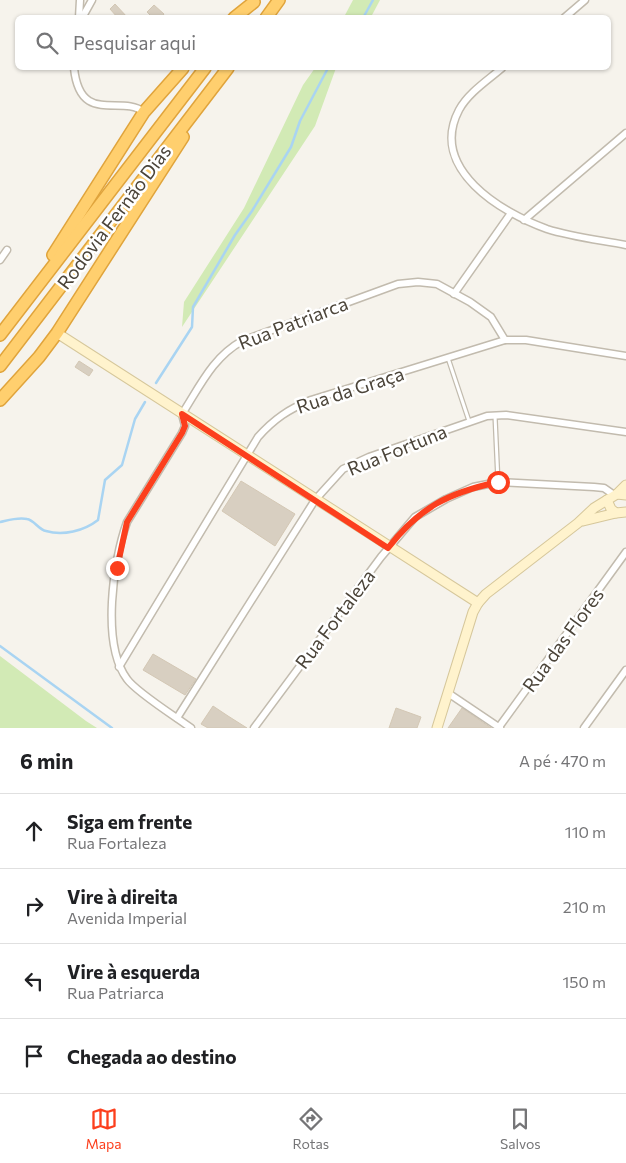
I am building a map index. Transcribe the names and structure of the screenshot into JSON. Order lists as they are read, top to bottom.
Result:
{
  "streets": {
    "highway": ["Rodovia Fernão Dias"],
    "street": [
      "Rua Patriarca",
      "Rua da Graça",
      "Rua Fortuna",
      "Rua Fortaleza",
      "Rua das Flores"
    ]
  },
  "crossings": [
    ["Rua Patriarca", "Rua da Graça"]
  ],
  "page": {
    "search": "Pesquisar aqui",
    "heading": ["6 min", "A pé · 470 m"],
    "list": [
      ["Siga em frente", "Rua Fortaleza", "110 m"],
      ["Vire à direita", "Avenida Imperial", "210 m"],
      ["Vire à esquerda", "Rua Patriarca", "150 m"],
      "Chegada ao destino"
    ],
    "nav": ["Mapa", "Rotas", "Salvos"]
  }
}
